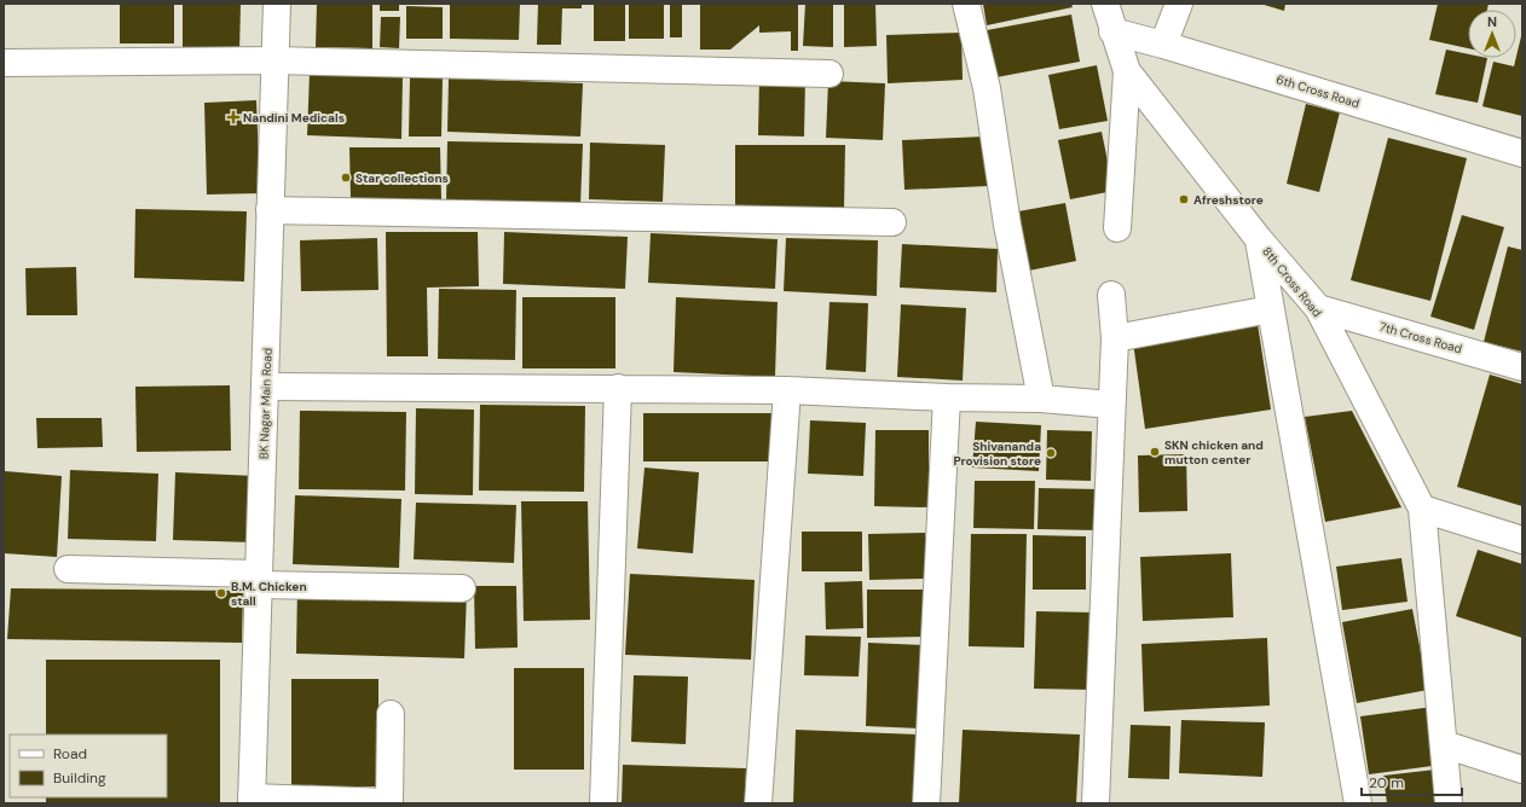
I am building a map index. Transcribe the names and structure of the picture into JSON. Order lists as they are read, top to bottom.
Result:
{
  "streets": {
    "street": [
      "6th Cross Road",
      "8th Cross Road",
      "7th Cross Road",
      "BK Nagar Main Road"
    ]
  },
  "crossings": [
    ["6th Cross Road", "8th Cross Road"],
    ["8th Cross Road", "7th Cross Road"]
  ],
  "places": {
    "health": ["Nandini Medicals"],
    "other": [
      "Star collections",
      "Afreshstore",
      "SKN chicken and mutton center",
      "Shivananda Provision store",
      "B.M. Chicken stall"
    ]
  },
  "legend": ["Road", "Building"],
  "scale_bar": "20 m",
  "north": "top"
}
